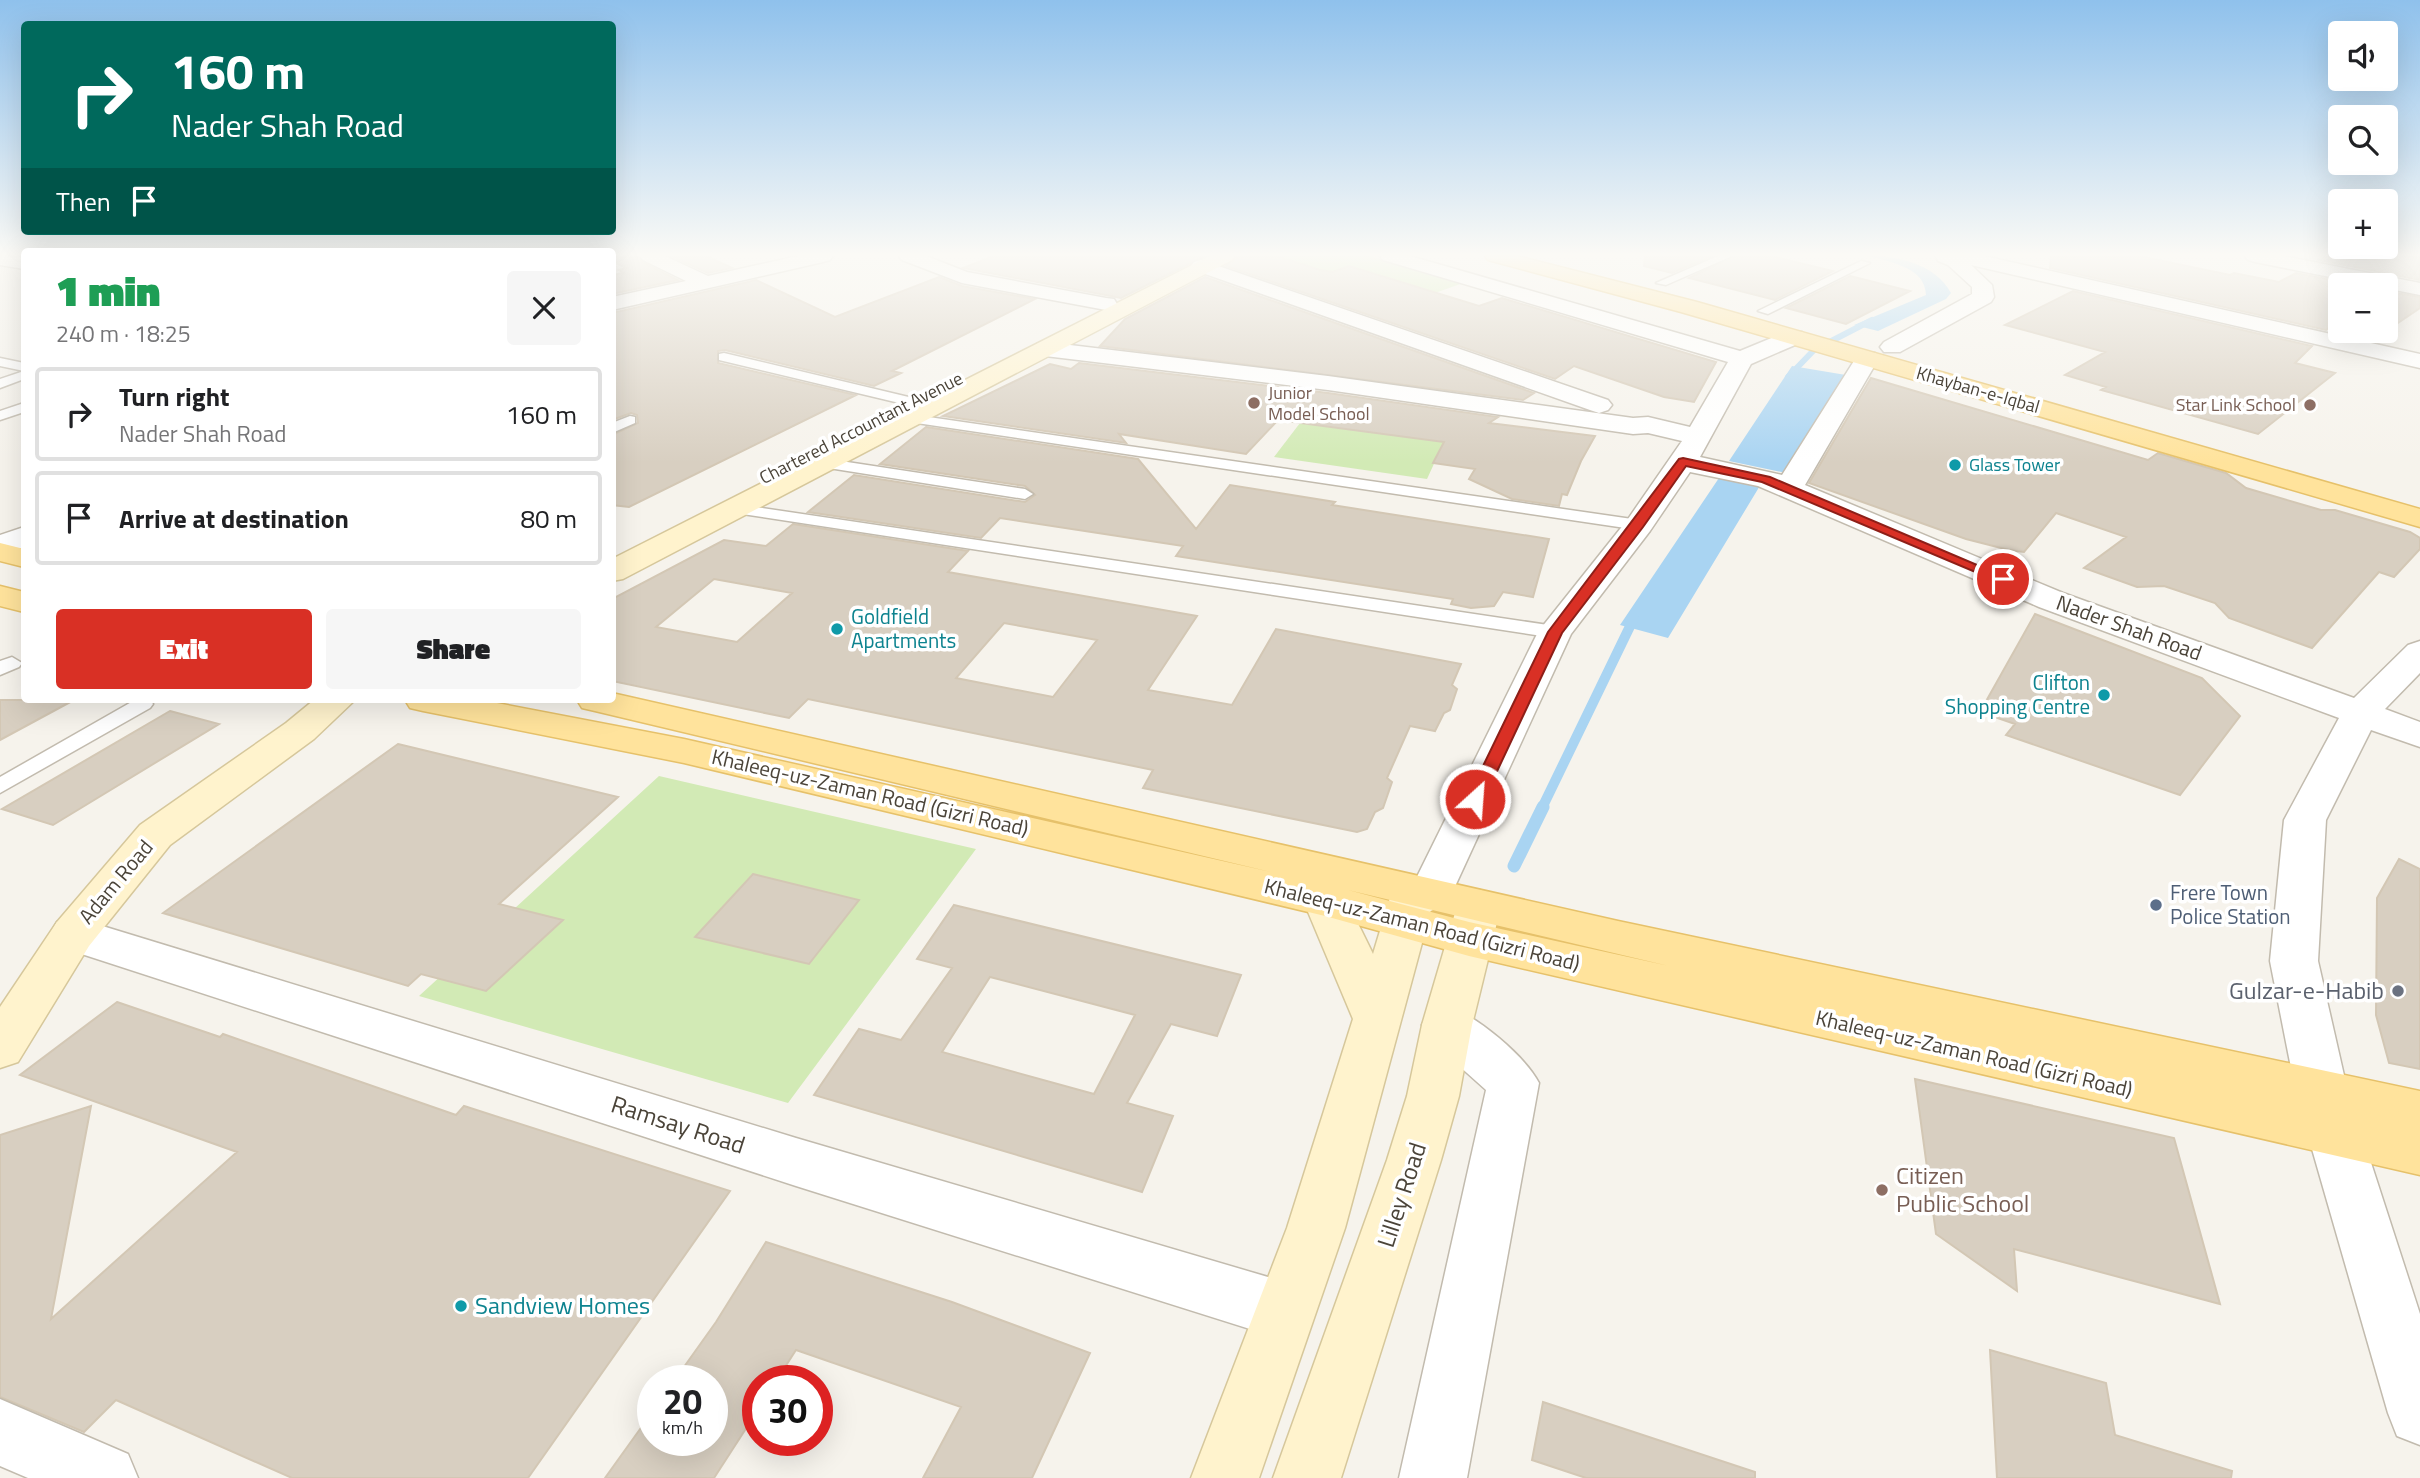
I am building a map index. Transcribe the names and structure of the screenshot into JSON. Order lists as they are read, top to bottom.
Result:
{
  "streets": {
    "main road": ["Khayban-e-Iqbal", "Khaleeq-uz-Zaman Road (Gizri Road)"],
    "street": [
      "Chartered Accountant Avenue",
      "Nader Shah Road",
      "Adam Road",
      "Ramsay Road",
      "Lilley Road"
    ]
  },
  "crossings": [
    ["Khaleeq-uz-Zaman Road (Gizri Road)", "Lilley Road"],
    ["Adam Road", "Ramsay Road"]
  ],
  "places": [
    "Junior Model School",
    "Star Link School",
    "Glass Tower",
    "Goldfield Apartments",
    "Clifton Shopping Centre",
    "Frere Town Police Station",
    "Gulzar-e-Habib",
    "Citizen Public School",
    "Sandview Homes"
  ],
  "page": {
    "map_buttons": ["+", "−"],
    "turn": ["160 m", "Nader Shah Road"],
    "then": "Then",
    "heading": ["1 min", "240 m · 18:25"],
    "list": [
      {
        "name": "Turn right",
        "note": "Nader Shah Road",
        "value": "160 m"
      },
      {
        "name": "Arrive at destination",
        "value": "80 m"
      }
    ],
    "buttons": ["Exit", "Share"],
    "speed": "20 km/h",
    "limit": "30"
  }
}
